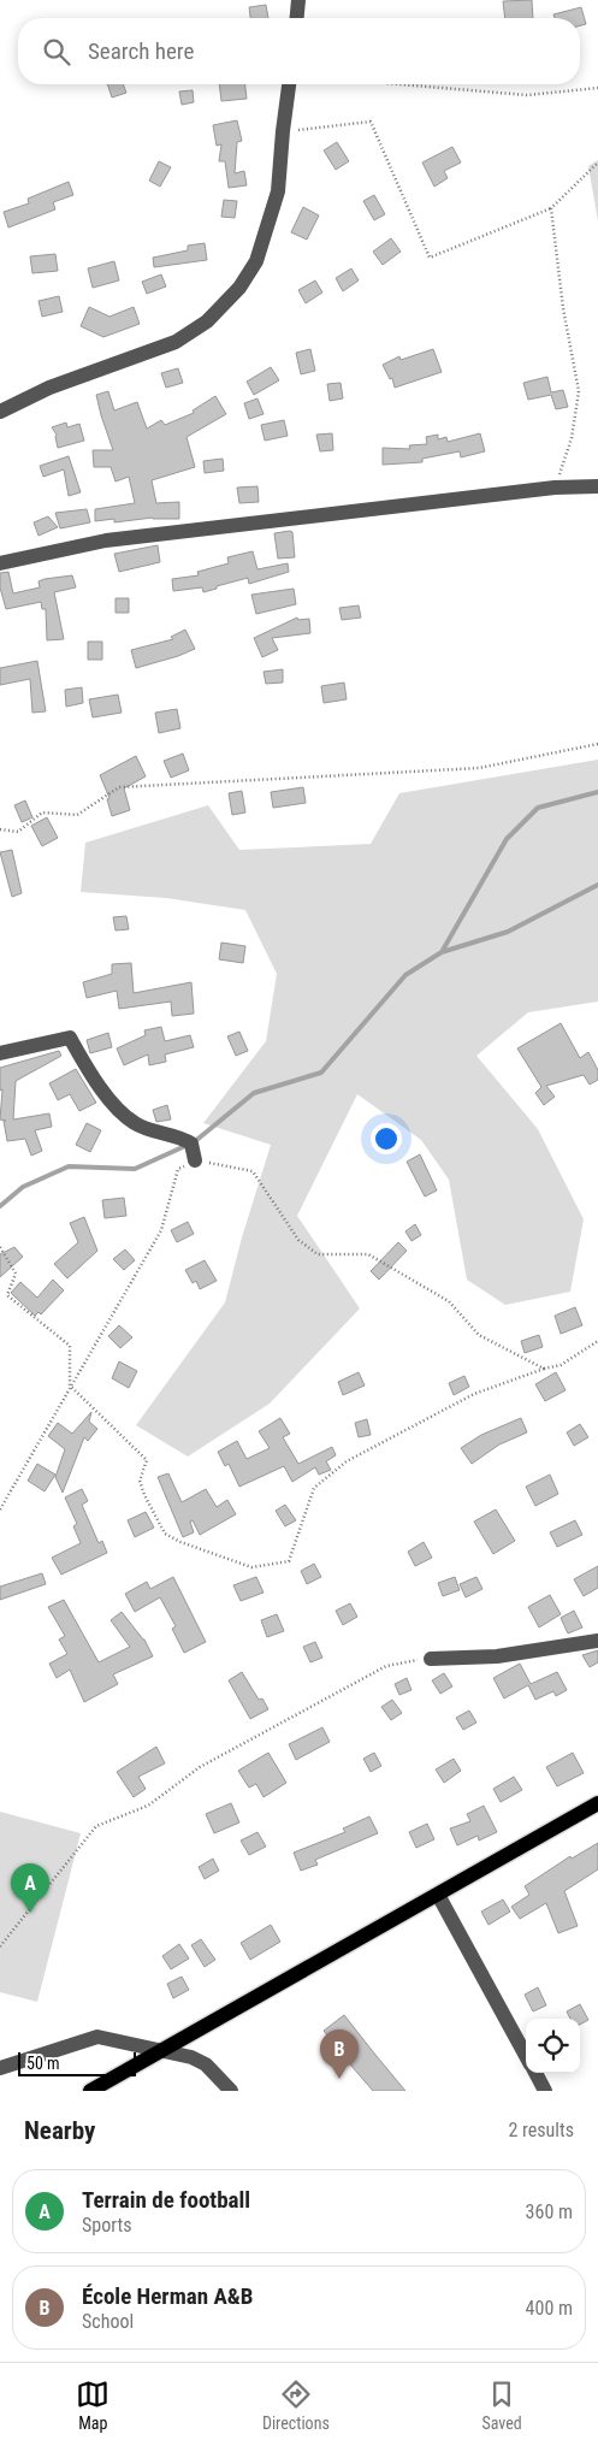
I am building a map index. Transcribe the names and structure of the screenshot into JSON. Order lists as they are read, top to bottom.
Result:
{
  "scale_bar": "50 m",
  "page": {
    "search": "Search here",
    "pins": ["A", "B"],
    "scale": "50 m",
    "heading": ["Nearby", "2 results"],
    "list": [
      {
        "mark": "A",
        "name": "Terrain de football",
        "note": "Sports",
        "value": "360 m"
      },
      {
        "mark": "B",
        "name": "École Herman A&B",
        "note": "School",
        "value": "400 m"
      }
    ],
    "nav": ["Map", "Directions", "Saved"]
  }
}
